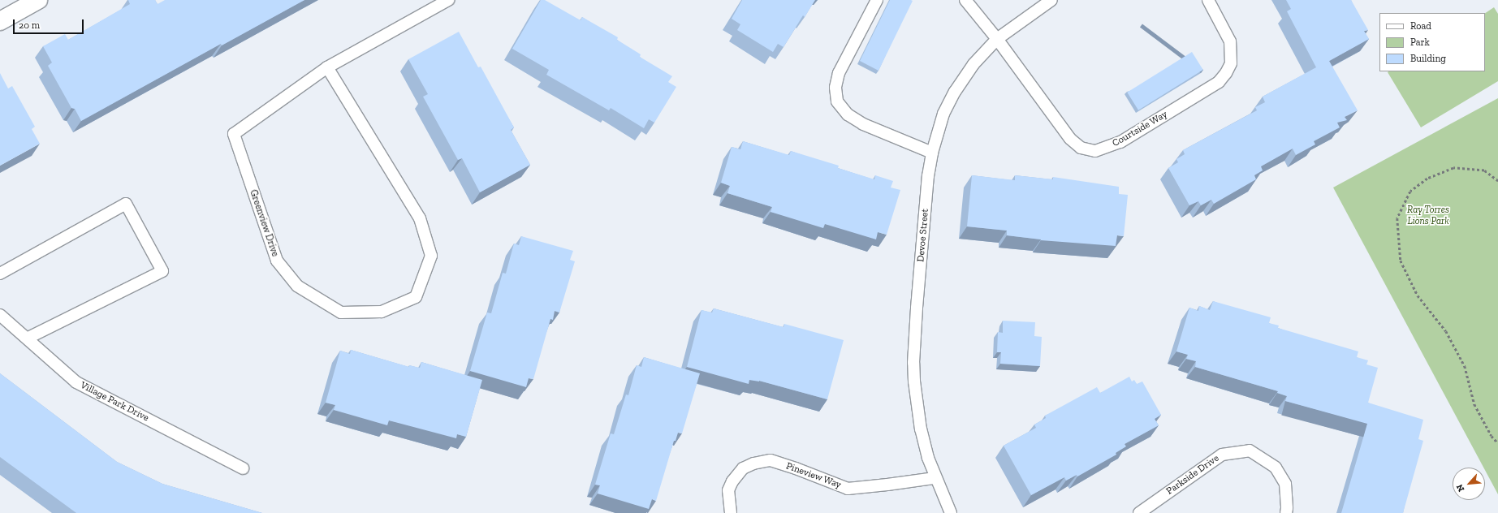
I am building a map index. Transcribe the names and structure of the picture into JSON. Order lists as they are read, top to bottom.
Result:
{
  "streets": {
    "lane": [
      "Courtside Way",
      "Greenview Drive",
      "Devoe Street",
      "Village Park Drive",
      "Parkside Drive",
      "Pineview Way"
    ]
  },
  "crossings": [
    ["Courtside Way", "Devoe Street"],
    ["Devoe Street", "Pineview Way"]
  ],
  "parks": ["Ray Torres Lions Park"],
  "legend": ["Road", "Park", "Building"],
  "scale_bar": "20 m",
  "north": "bottom left"
}
